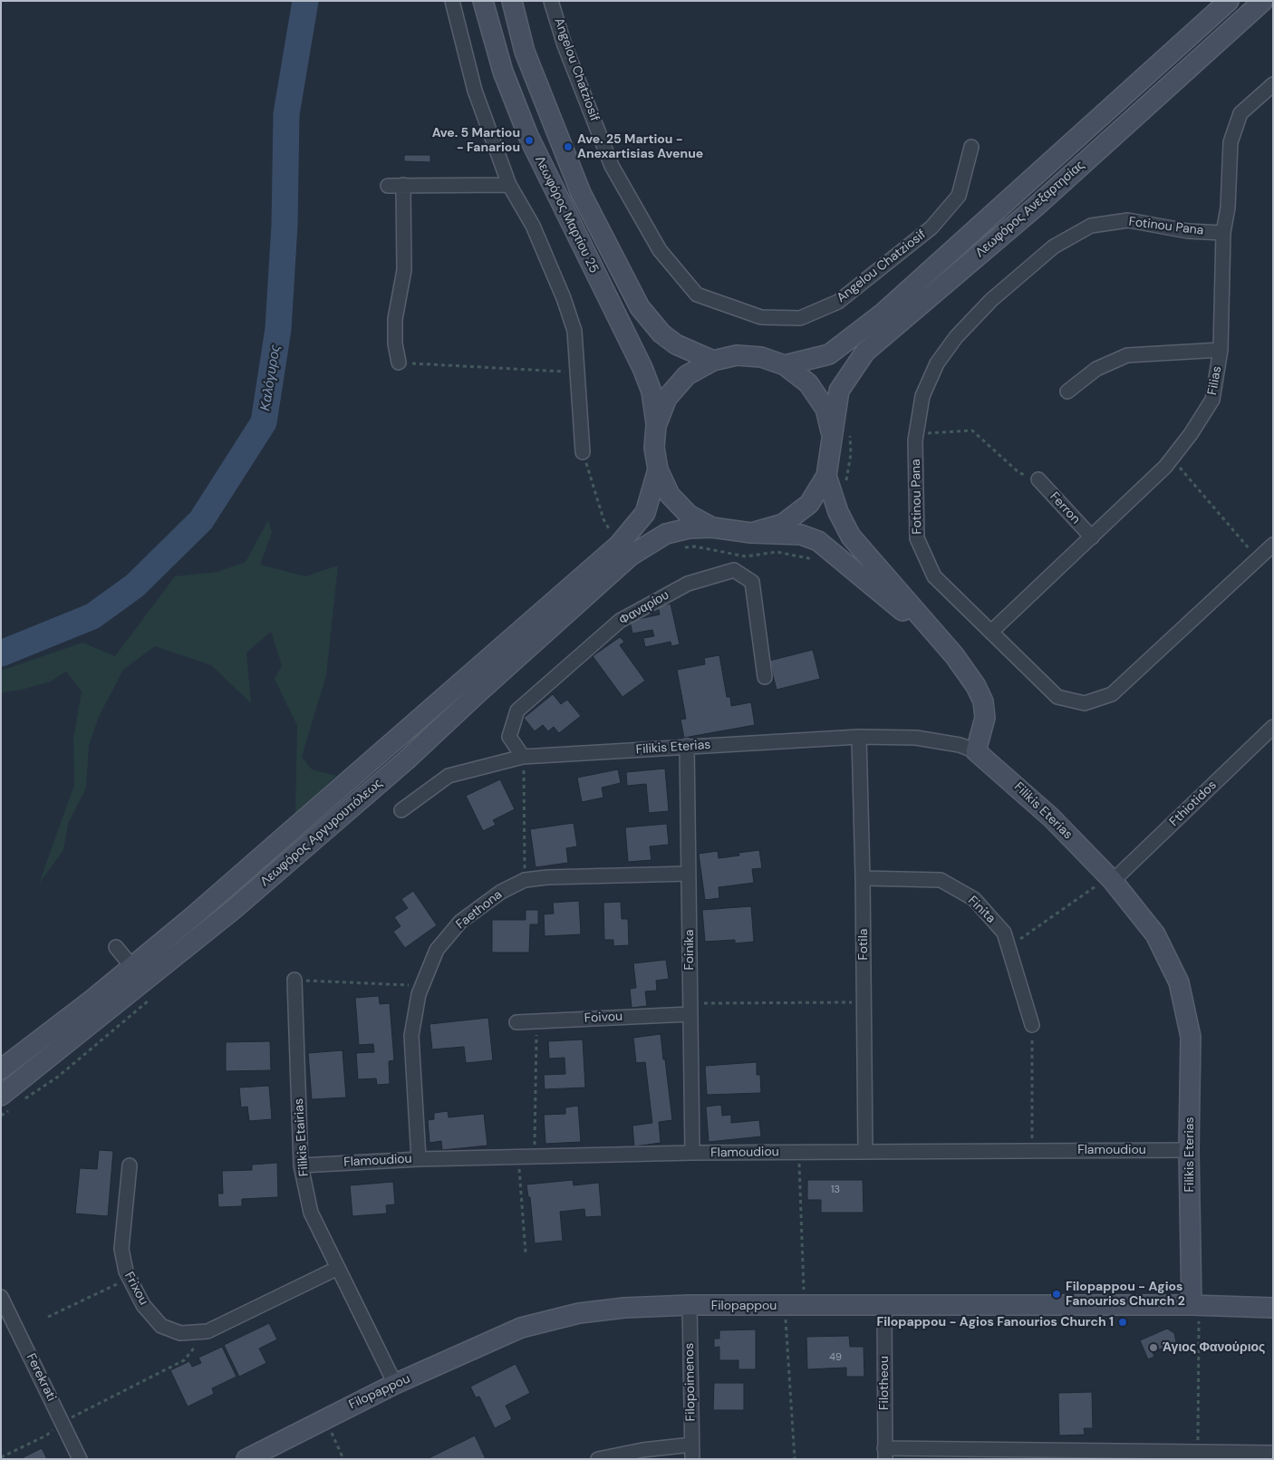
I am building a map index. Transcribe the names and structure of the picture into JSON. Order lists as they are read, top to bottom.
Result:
{
  "streets": {
    "main road": [
      "Λεωφόρος Ανεξαρτησίας",
      "Λεωφόρος Μαρτίου 25",
      "Filikis Eterias",
      "Λεωφόρος Αργυρουπόλεως",
      "Filopappou"
    ],
    "street": [
      "Angelou Chatziosif",
      "Fotinou Pana",
      "Filias",
      "Ferron",
      "Φαναρίου",
      "Fthiotidos",
      "Faethona",
      "Finita",
      "Fotila",
      "Foinika",
      "Foivou",
      "Filikis Etairias",
      "Flamoudiou",
      "Frixou",
      "Ferekrati",
      "Filopoimenos",
      "Filotheou"
    ]
  },
  "crossings": [
    ["Fotinou Pana", "Filias"],
    ["Filias", "Ferron"],
    ["Φαναρίου", "Filikis Eterias"],
    ["Filikis Eterias", "Fthiotidos"],
    ["Filikis Eterias", "Fotila"],
    ["Filikis Eterias", "Foinika"],
    ["Filikis Eterias", "Flamoudiou"],
    ["Filikis Eterias", "Filopappou"],
    ["Faethona", "Foinika"],
    ["Faethona", "Flamoudiou"],
    ["Finita", "Fotila"],
    ["Fotila", "Flamoudiou"],
    ["Foinika", "Foivou"],
    ["Foinika", "Flamoudiou"],
    ["Filikis Etairias", "Flamoudiou"],
    ["Filikis Etairias", "Frixou"],
    ["Filikis Etairias", "Filopappou"],
    ["Filopappou", "Filopoimenos"],
    ["Filopappou", "Filotheou"]
  ],
  "water": ["Καλόγυρος"],
  "places": [
    "Ave. 5 Martiou - Fanariou",
    "Ave. 25 Martiou - Anexartisias Avenue",
    "Filopappou - Agios Fanourios Church 2",
    "Filopappou - Agios Fanourios Church 1",
    "Άγιος Φανούριος"
  ],
  "house_numbers": ["13", "49"]
}
